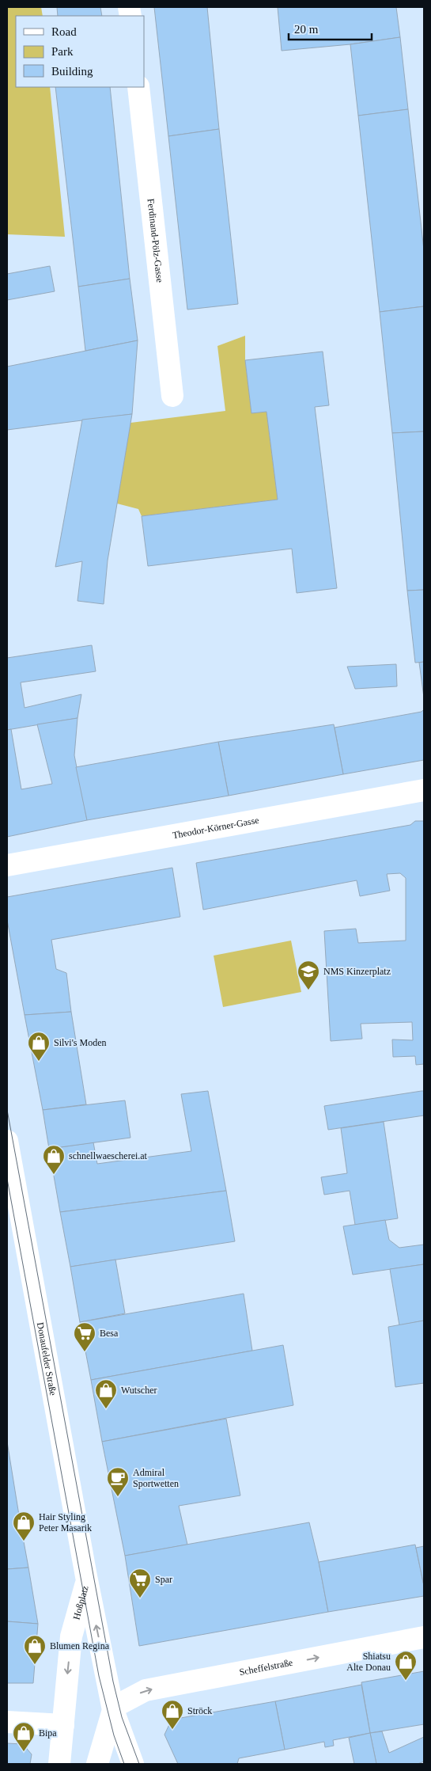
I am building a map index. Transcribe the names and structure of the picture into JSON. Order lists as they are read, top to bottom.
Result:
{
  "streets": {
    "street": [
      "Ferdinand-Pölz-Gasse",
      "Theodor-Körner-Gasse",
      "Donaufelder Straße",
      "Hoßplatz",
      "Scheffelstraße"
    ]
  },
  "crossings": [
    ["Donaufelder Straße", "Hoßplatz"],
    ["Hoßplatz", "Scheffelstraße"]
  ],
  "one_way": ["Scheffelstraße"],
  "places": {
    "school or university": ["NMS Kinzerplatz"],
    "shop": [
      "Silvi's Moden",
      "schnellwaescherei.at",
      "Wutscher",
      "Hair Styling Peter Masarik",
      "Blumen Regina",
      "Shiatsu Alte Donau",
      "Ströck",
      "Bipa"
    ],
    "supermarket": ["Besa", "Spar"],
    "cafe": ["Admiral Sportwetten"]
  },
  "legend": ["Road", "Park", "Building"],
  "scale_bar": "20 m"
}
